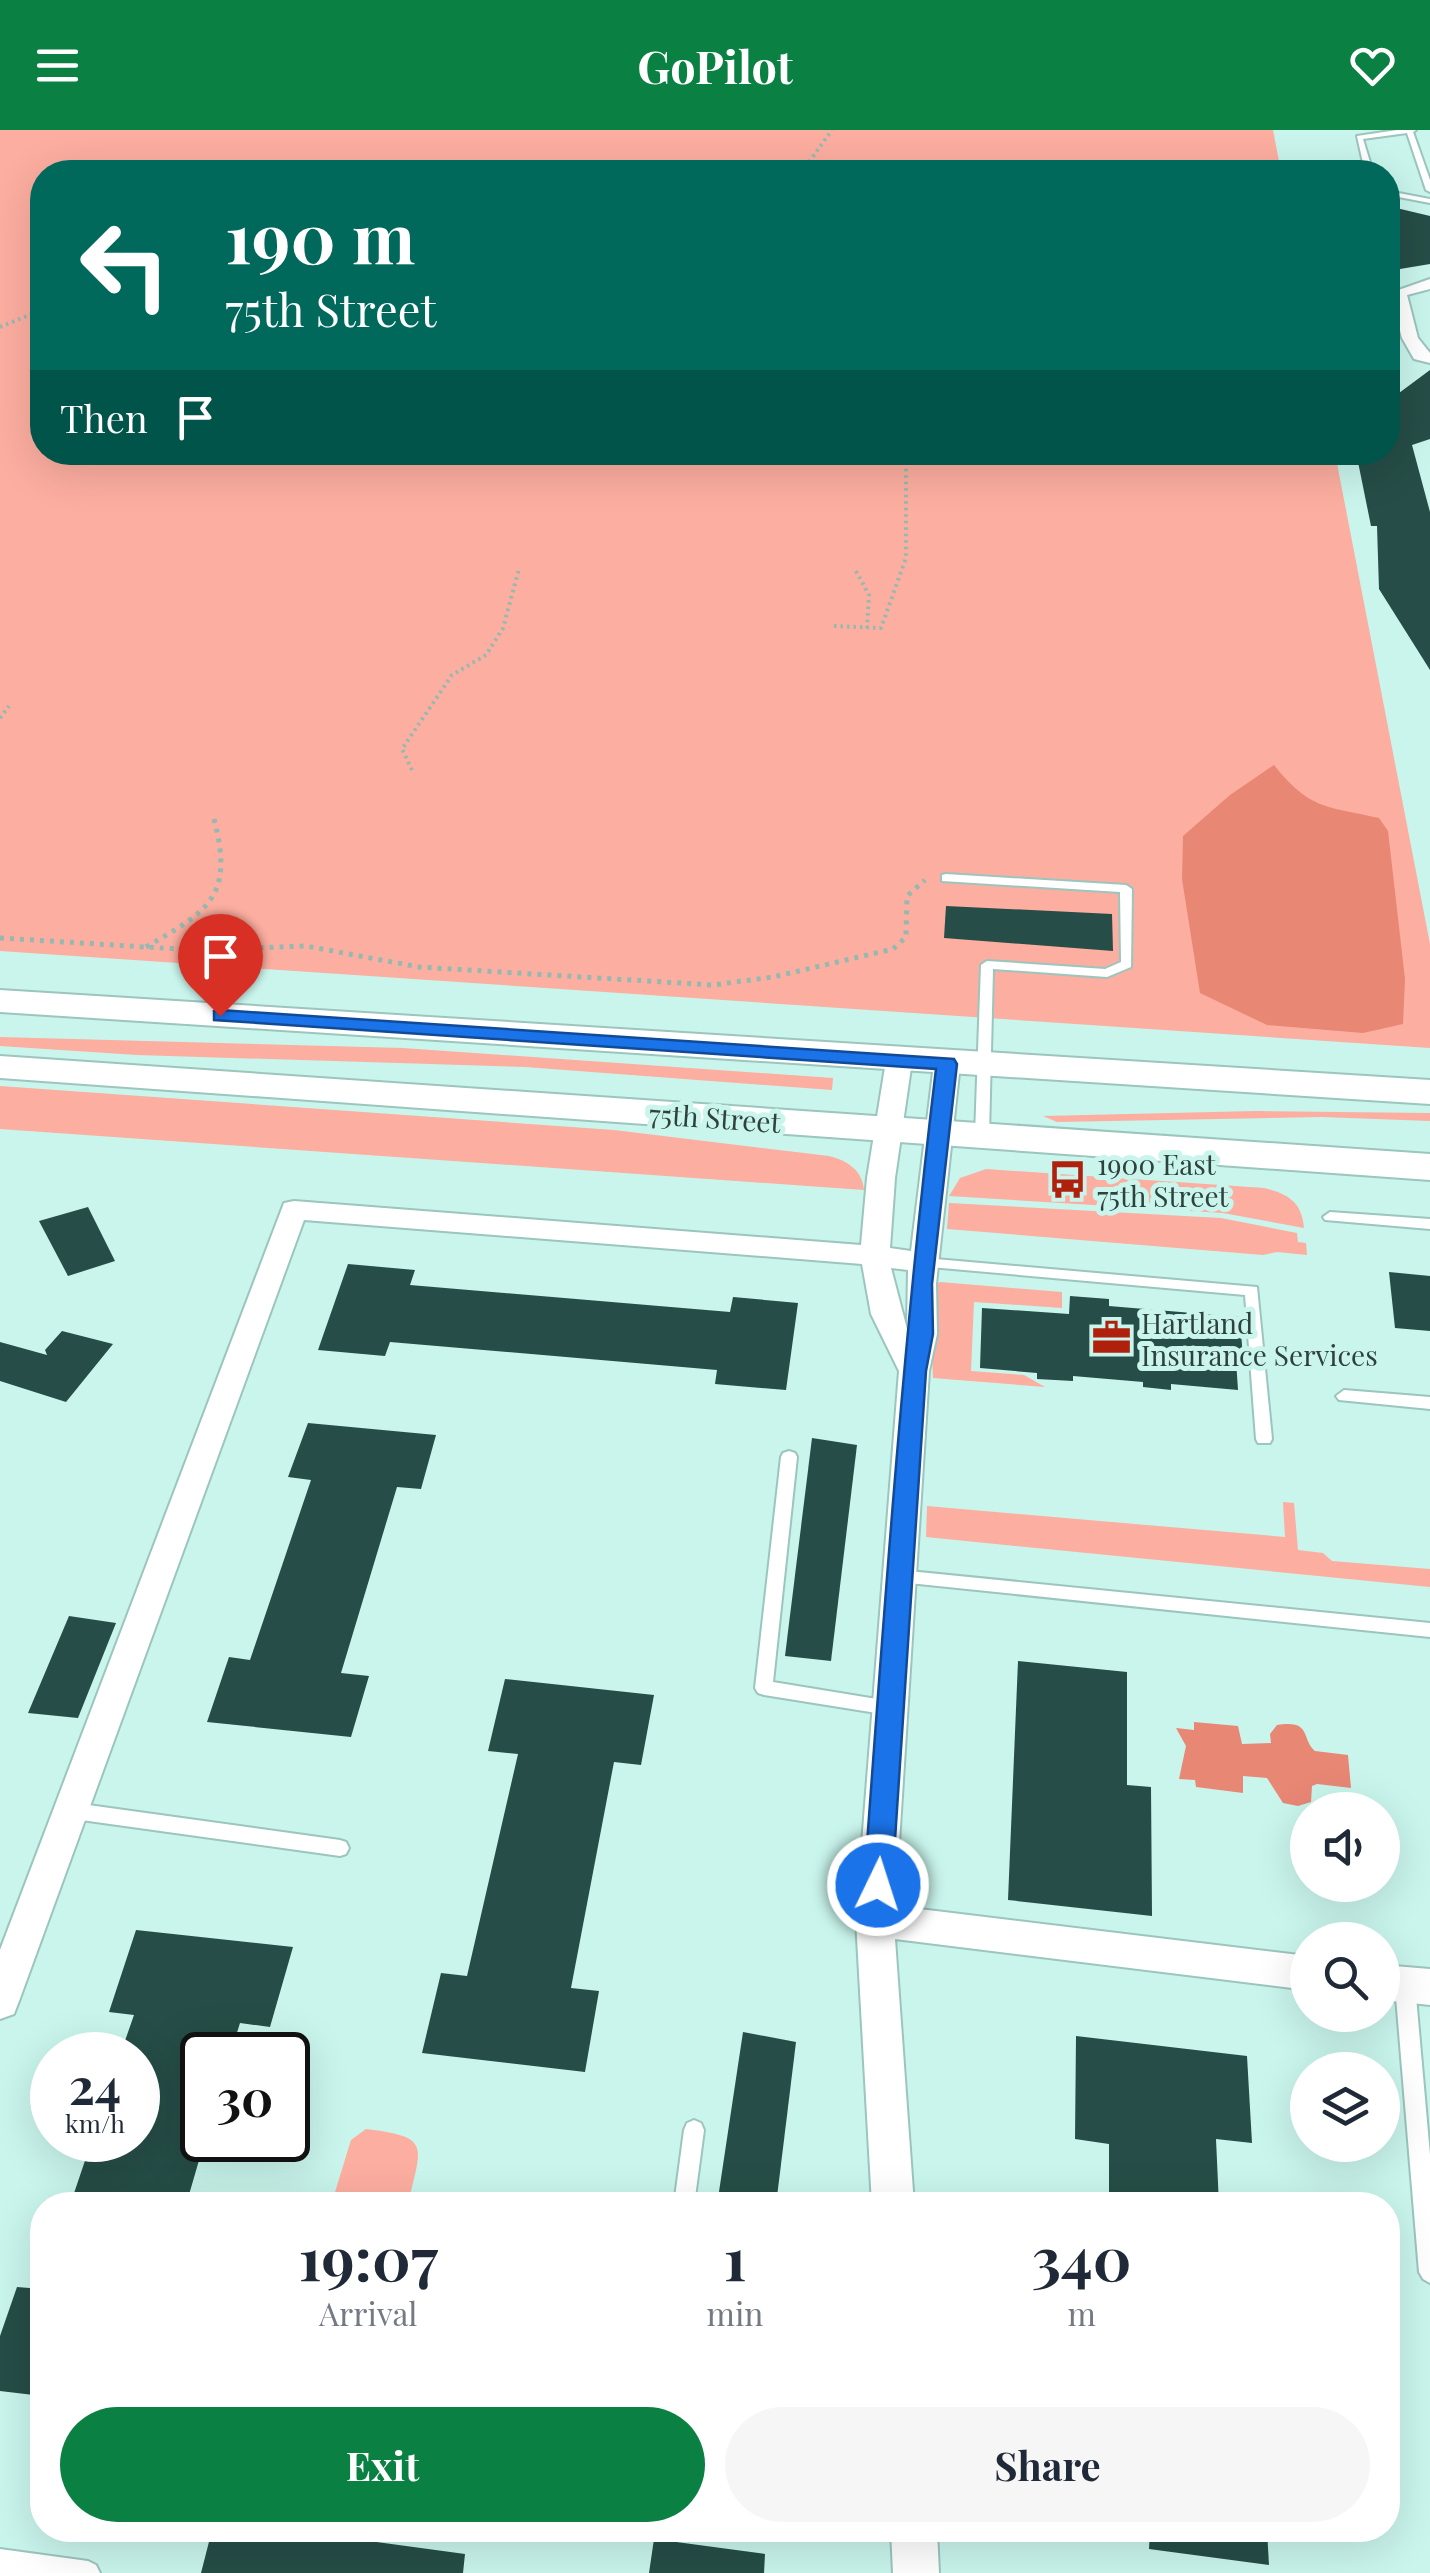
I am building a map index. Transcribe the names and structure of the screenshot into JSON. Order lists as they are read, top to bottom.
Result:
{
  "streets": {
    "main road": ["75th Street"]
  },
  "places": {
    "bus stop": ["1900 East 75th Street"],
    "office": ["Hartland Insurance Services"]
  },
  "page": {
    "header": "GoPilot",
    "turn": ["190 m", "75th Street"],
    "then": "Then",
    "speed": "24 km/h",
    "limit": "30",
    "eta": [
      "19:07",
      "Arrival",
      "1",
      "min",
      "340",
      "m"
    ],
    "buttons": ["Exit", "Share"]
  }
}
